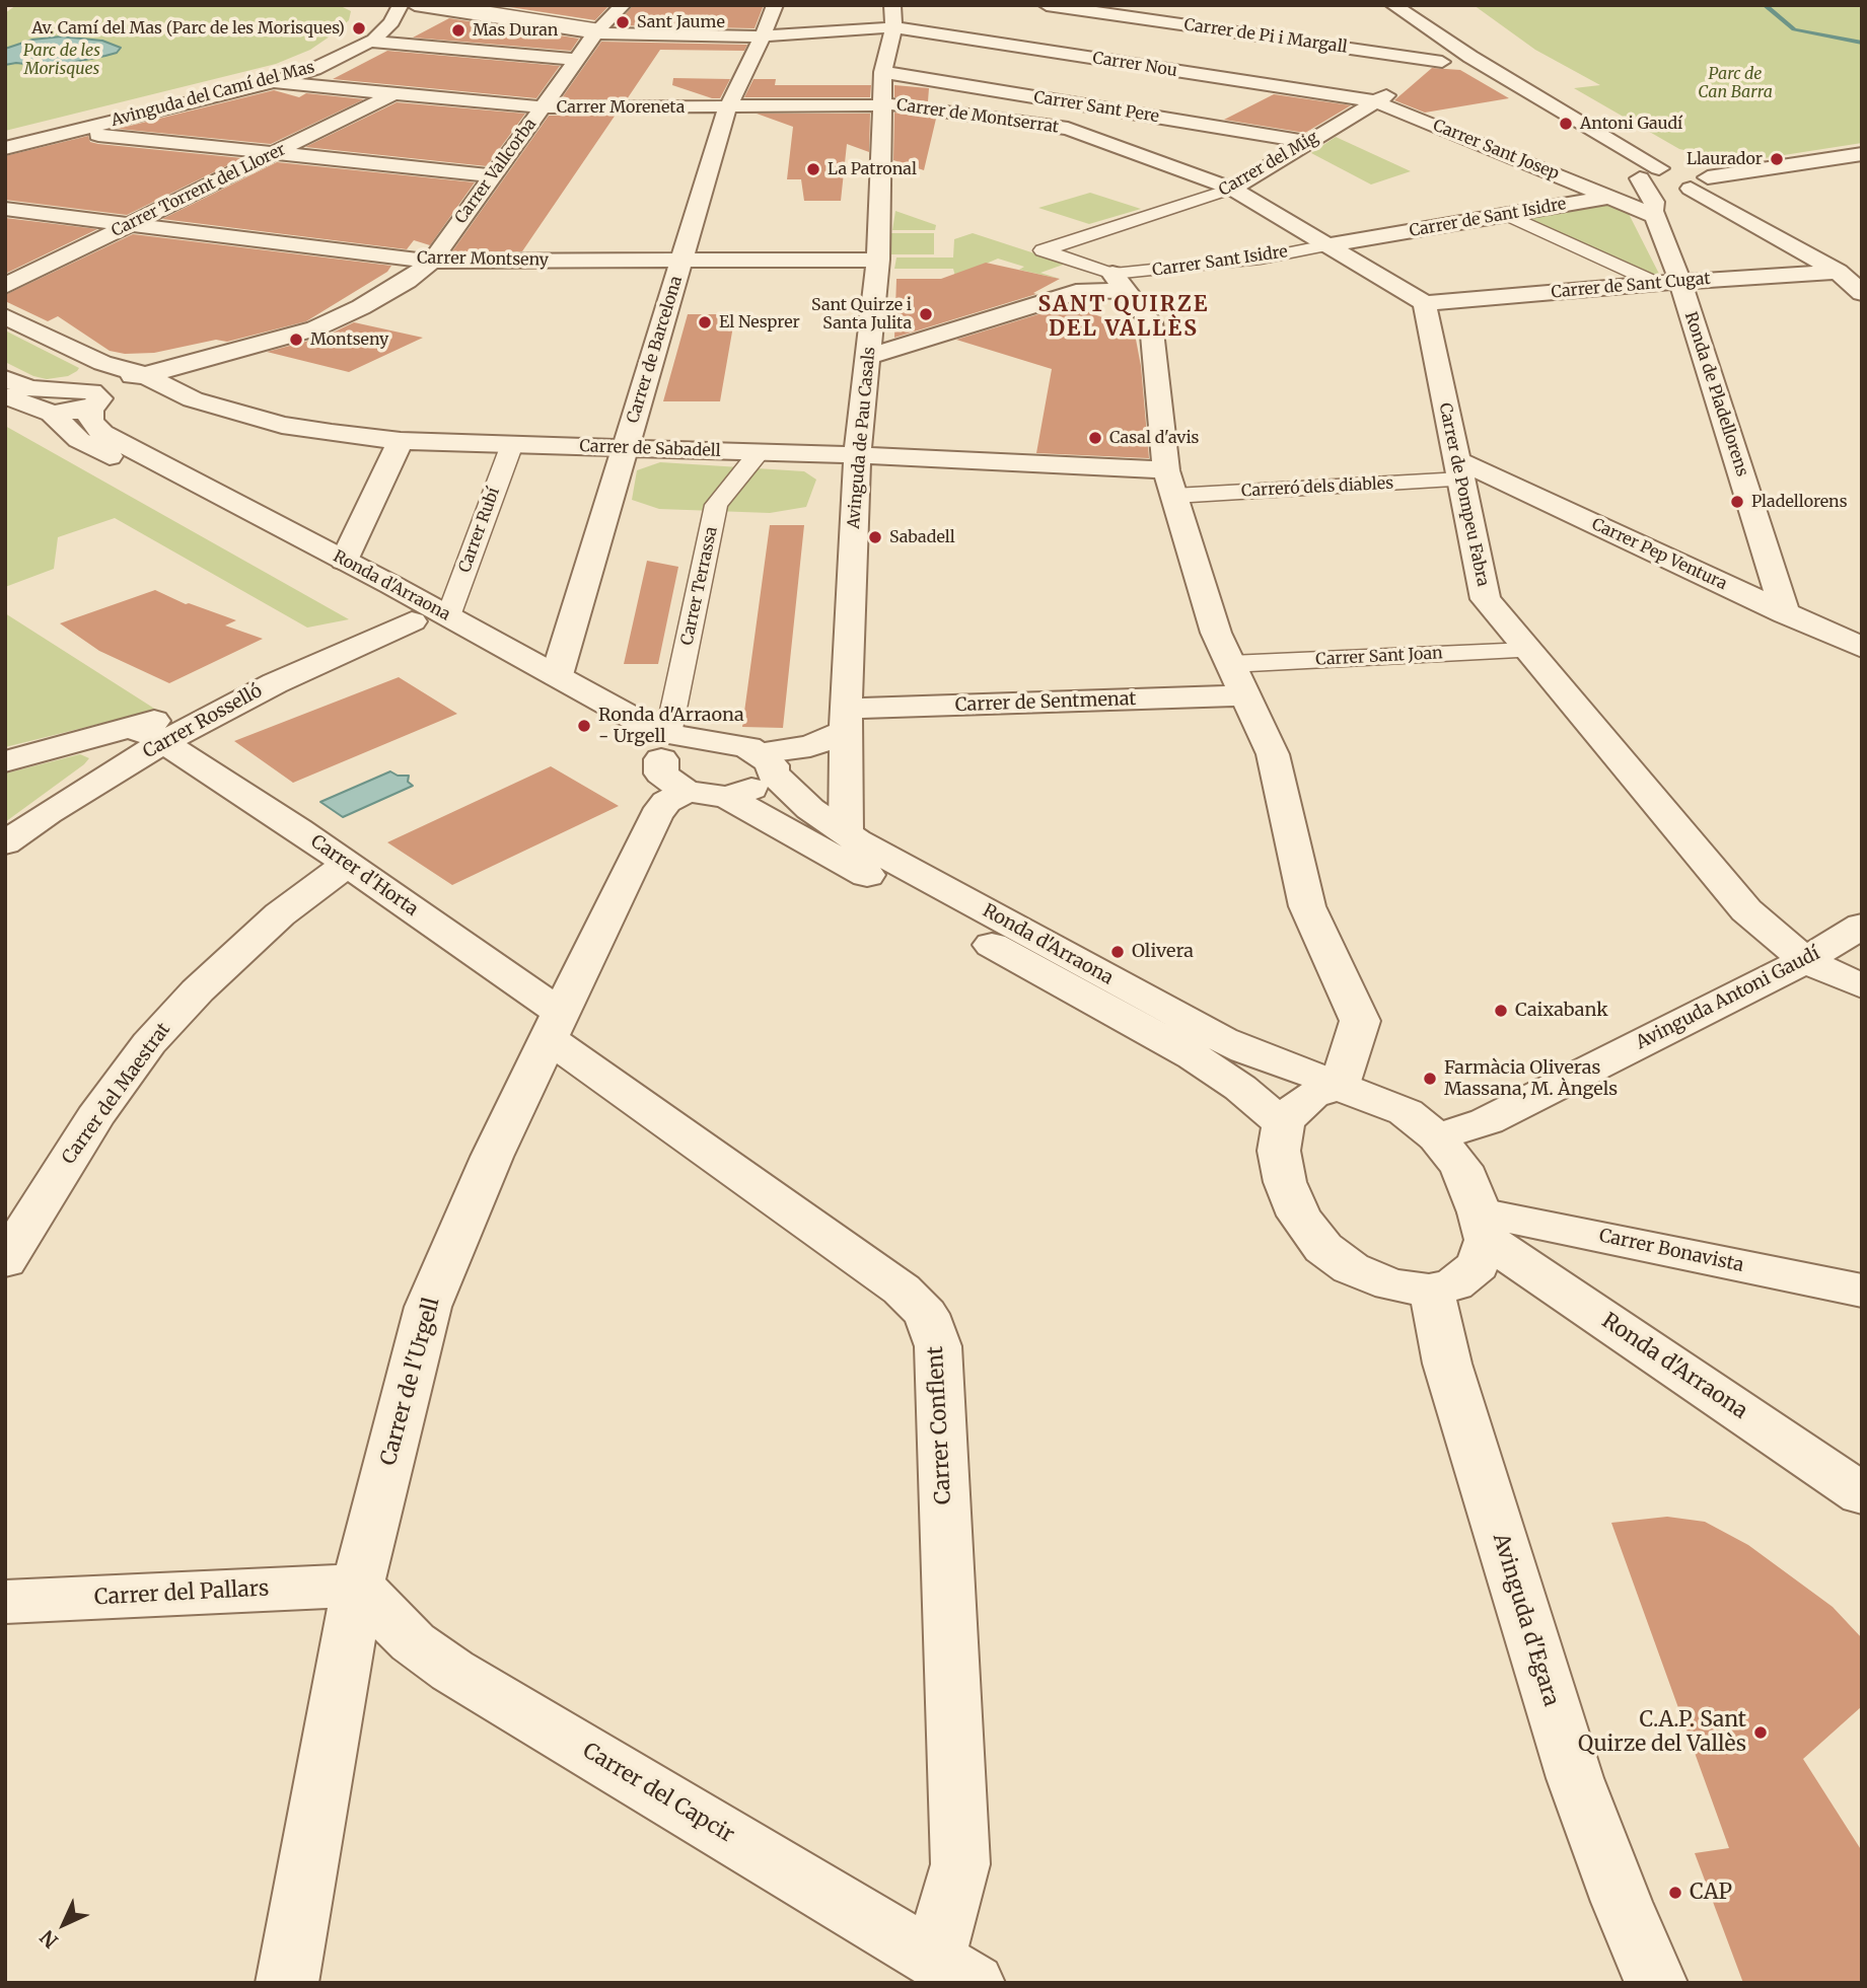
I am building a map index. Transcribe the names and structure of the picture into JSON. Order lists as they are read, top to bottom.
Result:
{
  "streets": {
    "street": [
      "Carrer de Pi i Margall",
      "Carrer Nou",
      "Avinguda del Camí del Mas",
      "Carrer Moreneta",
      "Carrer Sant Pere",
      "Carrer de Montserrat",
      "Carrer Sant Josep",
      "Carrer del Mig",
      "Carrer Vallcorba",
      "Carrer Torrent del Llorer",
      "Carrer de Sant Isidre",
      "Carrer Montseny",
      "Carrer Sant Isidre",
      "Carrer de Sant Cugat",
      "Carrer de Barcelona",
      "Ronda de Pladellorens",
      "Avinguda de Pau Casals",
      "Carrer de Sabadell",
      "Carreró dels diables",
      "Carrer de Pompeu Fabra",
      "Carrer Rubí",
      "Carrer Pep Ventura",
      "Ronda d'Arraona",
      "Carrer Terrassa",
      "Carrer Sant Joan",
      "Carrer de Sentmenat",
      "Carrer Rosselló",
      "Carrer d'Horta",
      "Avinguda Antoni Gaudí",
      "Carrer del Maestrat",
      "Carrer Bonavista",
      "Carrer de l'Urgell",
      "Carrer Conflent",
      "Carrer del Pallars",
      "Avinguda d'Egara",
      "Carrer del Capcir"
    ]
  },
  "crossings": [
    ["Carrer Nou", "Carrer Sant Josep"],
    ["Carrer Nou", "Carrer del Mig"],
    ["Carrer Nou", "Carrer Vallcorba"],
    ["Carrer Nou", "Carrer de Barcelona"],
    ["Carrer Nou", "Avinguda de Pau Casals"],
    ["Avinguda del Camí del Mas", "Carrer Moreneta"],
    ["Carrer Moreneta", "Carrer de Montserrat"],
    ["Carrer Moreneta", "Carrer Vallcorba"],
    ["Carrer Moreneta", "Carrer Torrent del Llorer"],
    ["Carrer Moreneta", "Carrer de Barcelona"],
    ["Carrer Moreneta", "Avinguda de Pau Casals"],
    ["Carrer Sant Pere", "Carrer del Mig"],
    ["Carrer Sant Pere", "Avinguda de Pau Casals"],
    ["Carrer de Montserrat", "Carrer del Mig"],
    ["Carrer de Montserrat", "Avinguda de Pau Casals"],
    ["Carrer Sant Josep", "Carrer del Mig"],
    ["Carrer Sant Josep", "Carrer de Sant Isidre"],
    ["Carrer Sant Josep", "Ronda de Pladellorens"],
    ["Carrer del Mig", "Carrer Sant Isidre"],
    ["Carrer Vallcorba", "Carrer Montseny"],
    ["Carrer Vallcorba", "Carrer de Sabadell"],
    ["Carrer Vallcorba", "Ronda d'Arraona"],
    ["Carrer Torrent del Llorer", "Carrer Montseny"],
    ["Carrer de Sant Isidre", "Carrer Sant Isidre"],
    ["Carrer de Sant Isidre", "Ronda de Pladellorens"],
    ["Carrer Montseny", "Carrer de Barcelona"],
    ["Carrer Montseny", "Avinguda de Pau Casals"],
    ["Carrer de Sant Cugat", "Ronda de Pladellorens"],
    ["Carrer de Sant Cugat", "Carrer de Pompeu Fabra"],
    ["Carrer de Barcelona", "Carrer de Sabadell"],
    ["Carrer de Barcelona", "Ronda d'Arraona"],
    ["Ronda de Pladellorens", "Carrer Pep Ventura"],
    ["Avinguda de Pau Casals", "Carrer de Sabadell"],
    ["Avinguda de Pau Casals", "Ronda d'Arraona"],
    ["Avinguda de Pau Casals", "Carrer de Sentmenat"],
    ["Carrer de Sabadell", "Carreró dels diables"],
    ["Carrer de Sabadell", "Carrer Rubí"],
    ["Carrer de Sabadell", "Carrer Terrassa"],
    ["Carreró dels diables", "Carrer de Pompeu Fabra"],
    ["Carreró dels diables", "Carrer Pep Ventura"],
    ["Carrer de Pompeu Fabra", "Carrer Pep Ventura"],
    ["Carrer de Pompeu Fabra", "Carrer Sant Joan"],
    ["Carrer de Pompeu Fabra", "Avinguda Antoni Gaudí"],
    ["Carrer Rubí", "Ronda d'Arraona"],
    ["Ronda d'Arraona", "Carrer Terrassa"],
    ["Ronda d'Arraona", "Carrer Rosselló"],
    ["Ronda d'Arraona", "Avinguda Antoni Gaudí"],
    ["Ronda d'Arraona", "Carrer Bonavista"],
    ["Ronda d'Arraona", "Carrer de l'Urgell"],
    ["Ronda d'Arraona", "Avinguda d'Egara"],
    ["Carrer Terrassa", "Carrer de l'Urgell"],
    ["Carrer Rosselló", "Carrer d'Horta"],
    ["Carrer d'Horta", "Carrer del Maestrat"],
    ["Carrer d'Horta", "Carrer de l'Urgell"],
    ["Carrer d'Horta", "Carrer Conflent"],
    ["Avinguda Antoni Gaudí", "Carrer Bonavista"],
    ["Avinguda Antoni Gaudí", "Avinguda d'Egara"],
    ["Carrer Bonavista", "Avinguda d'Egara"],
    ["Carrer de l'Urgell", "Carrer Conflent"],
    ["Carrer de l'Urgell", "Carrer del Pallars"],
    ["Carrer de l'Urgell", "Carrer del Capcir"],
    ["Carrer Conflent", "Carrer del Capcir"],
    ["Carrer del Pallars", "Carrer del Capcir"]
  ],
  "districts": ["SANT QUIRZE DEL VALLÈS"],
  "parks": ["Parc de les Morisques", "Parc de Can Barra"],
  "places": [
    "Sant Jaume",
    "Av. Camí del Mas (Parc de les Morisques)",
    "Mas Duran",
    "Antoni Gaudí",
    "Llaurador",
    "La Patronal",
    "Sant Quirze i Santa Julita",
    "El Nesprer",
    "Montseny",
    "Casal d'avis",
    "Pladellorens",
    "Sabadell",
    "Ronda d'Arraona - Urgell",
    "Olivera",
    "Caixabank",
    "Farmàcia Oliveras Massana, M. Àngels",
    "C.A.P. Sant Quirze del Vallès",
    "CAP"
  ],
  "north": "bottom left"
}
